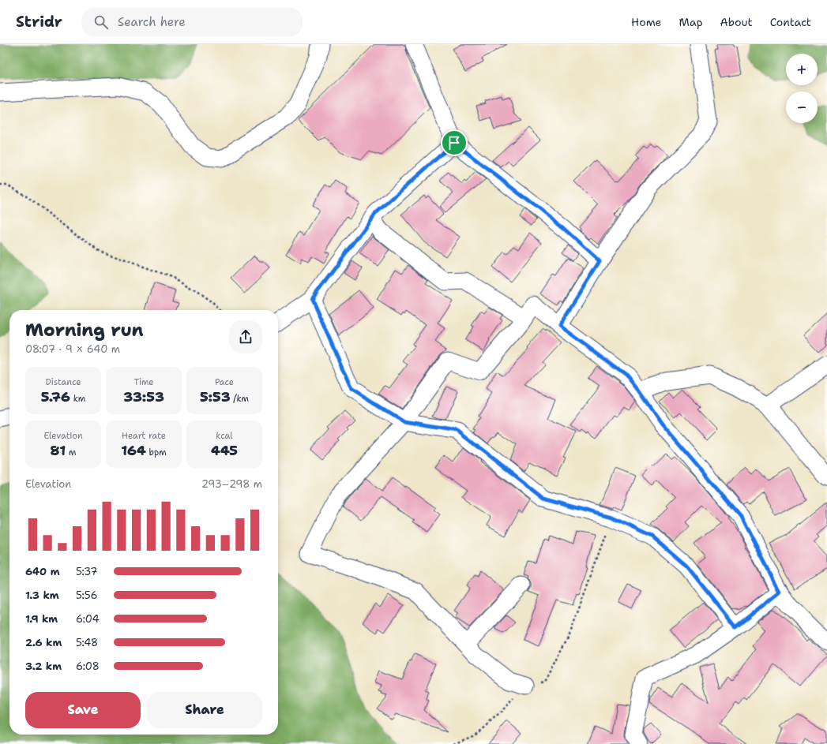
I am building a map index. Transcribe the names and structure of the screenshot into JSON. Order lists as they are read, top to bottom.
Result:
{
  "page": {
    "header": "Stridr",
    "search": "Search here",
    "nav": [
      "Home",
      "Map",
      "About",
      "Contact"
    ],
    "map_buttons": ["+", "−"],
    "heading": ["Morning run", "08:07 · 9 × 640 m"],
    "stats": [
      ["Distance", "5.76 km"],
      ["Time", "33:53"],
      ["Pace", "5:53 /km"],
      ["Elevation", "81 m"],
      ["Heart rate", "164 bpm"],
      ["kcal", "445"]
    ],
    "chart": ["Elevation", "293–298 m"],
    "list": [
      {
        "name": "640 m",
        "note": "5:37"
      },
      {
        "name": "1.3 km",
        "note": "5:56"
      },
      {
        "name": "1.9 km",
        "note": "6:04"
      },
      {
        "name": "2.6 km",
        "note": "5:48"
      },
      {
        "name": "3.2 km",
        "note": "6:08"
      }
    ],
    "buttons": ["Save", "Share"]
  }
}
